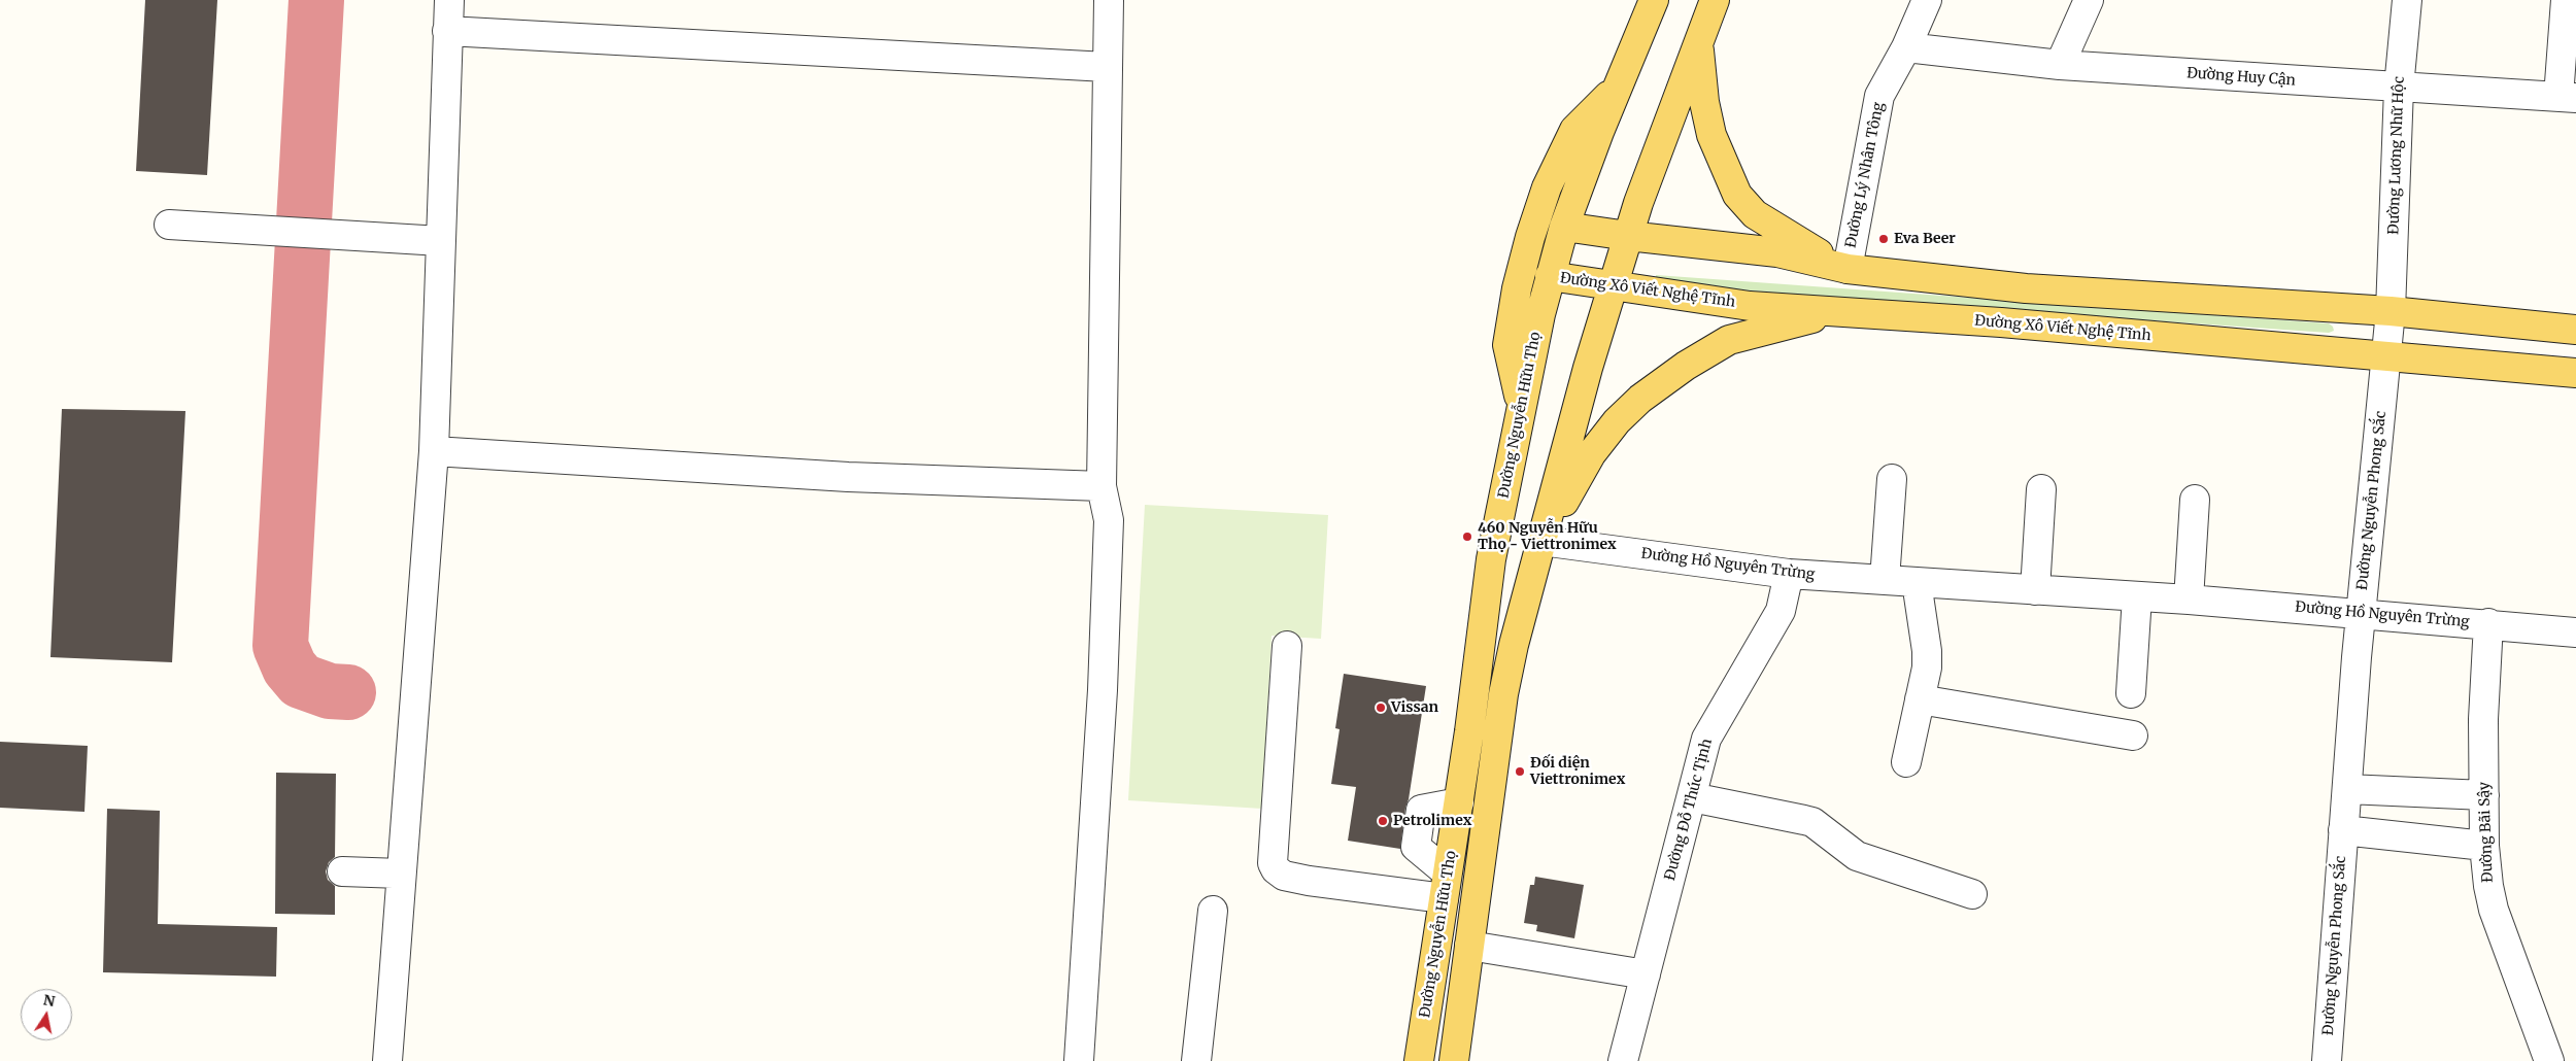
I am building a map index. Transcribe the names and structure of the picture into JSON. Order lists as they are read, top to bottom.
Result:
{
  "streets": {
    "main road": ["Đường Xô Viết Nghệ Tĩnh", "Đường Nguyễn Hữu Thọ"],
    "street": [
      "Đường Huy Cận",
      "Đường Lương Nhữ Hộc",
      "Đường Lý Nhân Tông",
      "Đường Nguyễn Phong Sắc",
      "Đường Hồ Nguyên Trừng",
      "Đường Đỗ Thúc Tịnh",
      "Đường Bãi Sậy"
    ]
  },
  "crossings": [
    ["Đường Huy Cận", "Đường Lương Nhữ Hộc"],
    ["Đường Huy Cận", "Đường Lý Nhân Tông"],
    ["Đường Lương Nhữ Hộc", "Đường Xô Viết Nghệ Tĩnh"],
    ["Đường Lương Nhữ Hộc", "Đường Nguyễn Phong Sắc"],
    ["Đường Xô Viết Nghệ Tĩnh", "Đường Nguyễn Hữu Thọ"],
    ["Đường Xô Viết Nghệ Tĩnh", "Đường Nguyễn Phong Sắc"],
    ["Đường Nguyễn Phong Sắc", "Đường Hồ Nguyên Trừng"],
    ["Đường Hồ Nguyên Trừng", "Đường Đỗ Thúc Tịnh"],
    ["Đường Hồ Nguyên Trừng", "Đường Bãi Sậy"]
  ],
  "places": [
    "Eva Beer",
    "460 Nguyễn Hữu Thọ - Viettronimex",
    "Vissan",
    "Đối diện Viettronimex",
    "Petrolimex"
  ],
  "north": "top"
}
